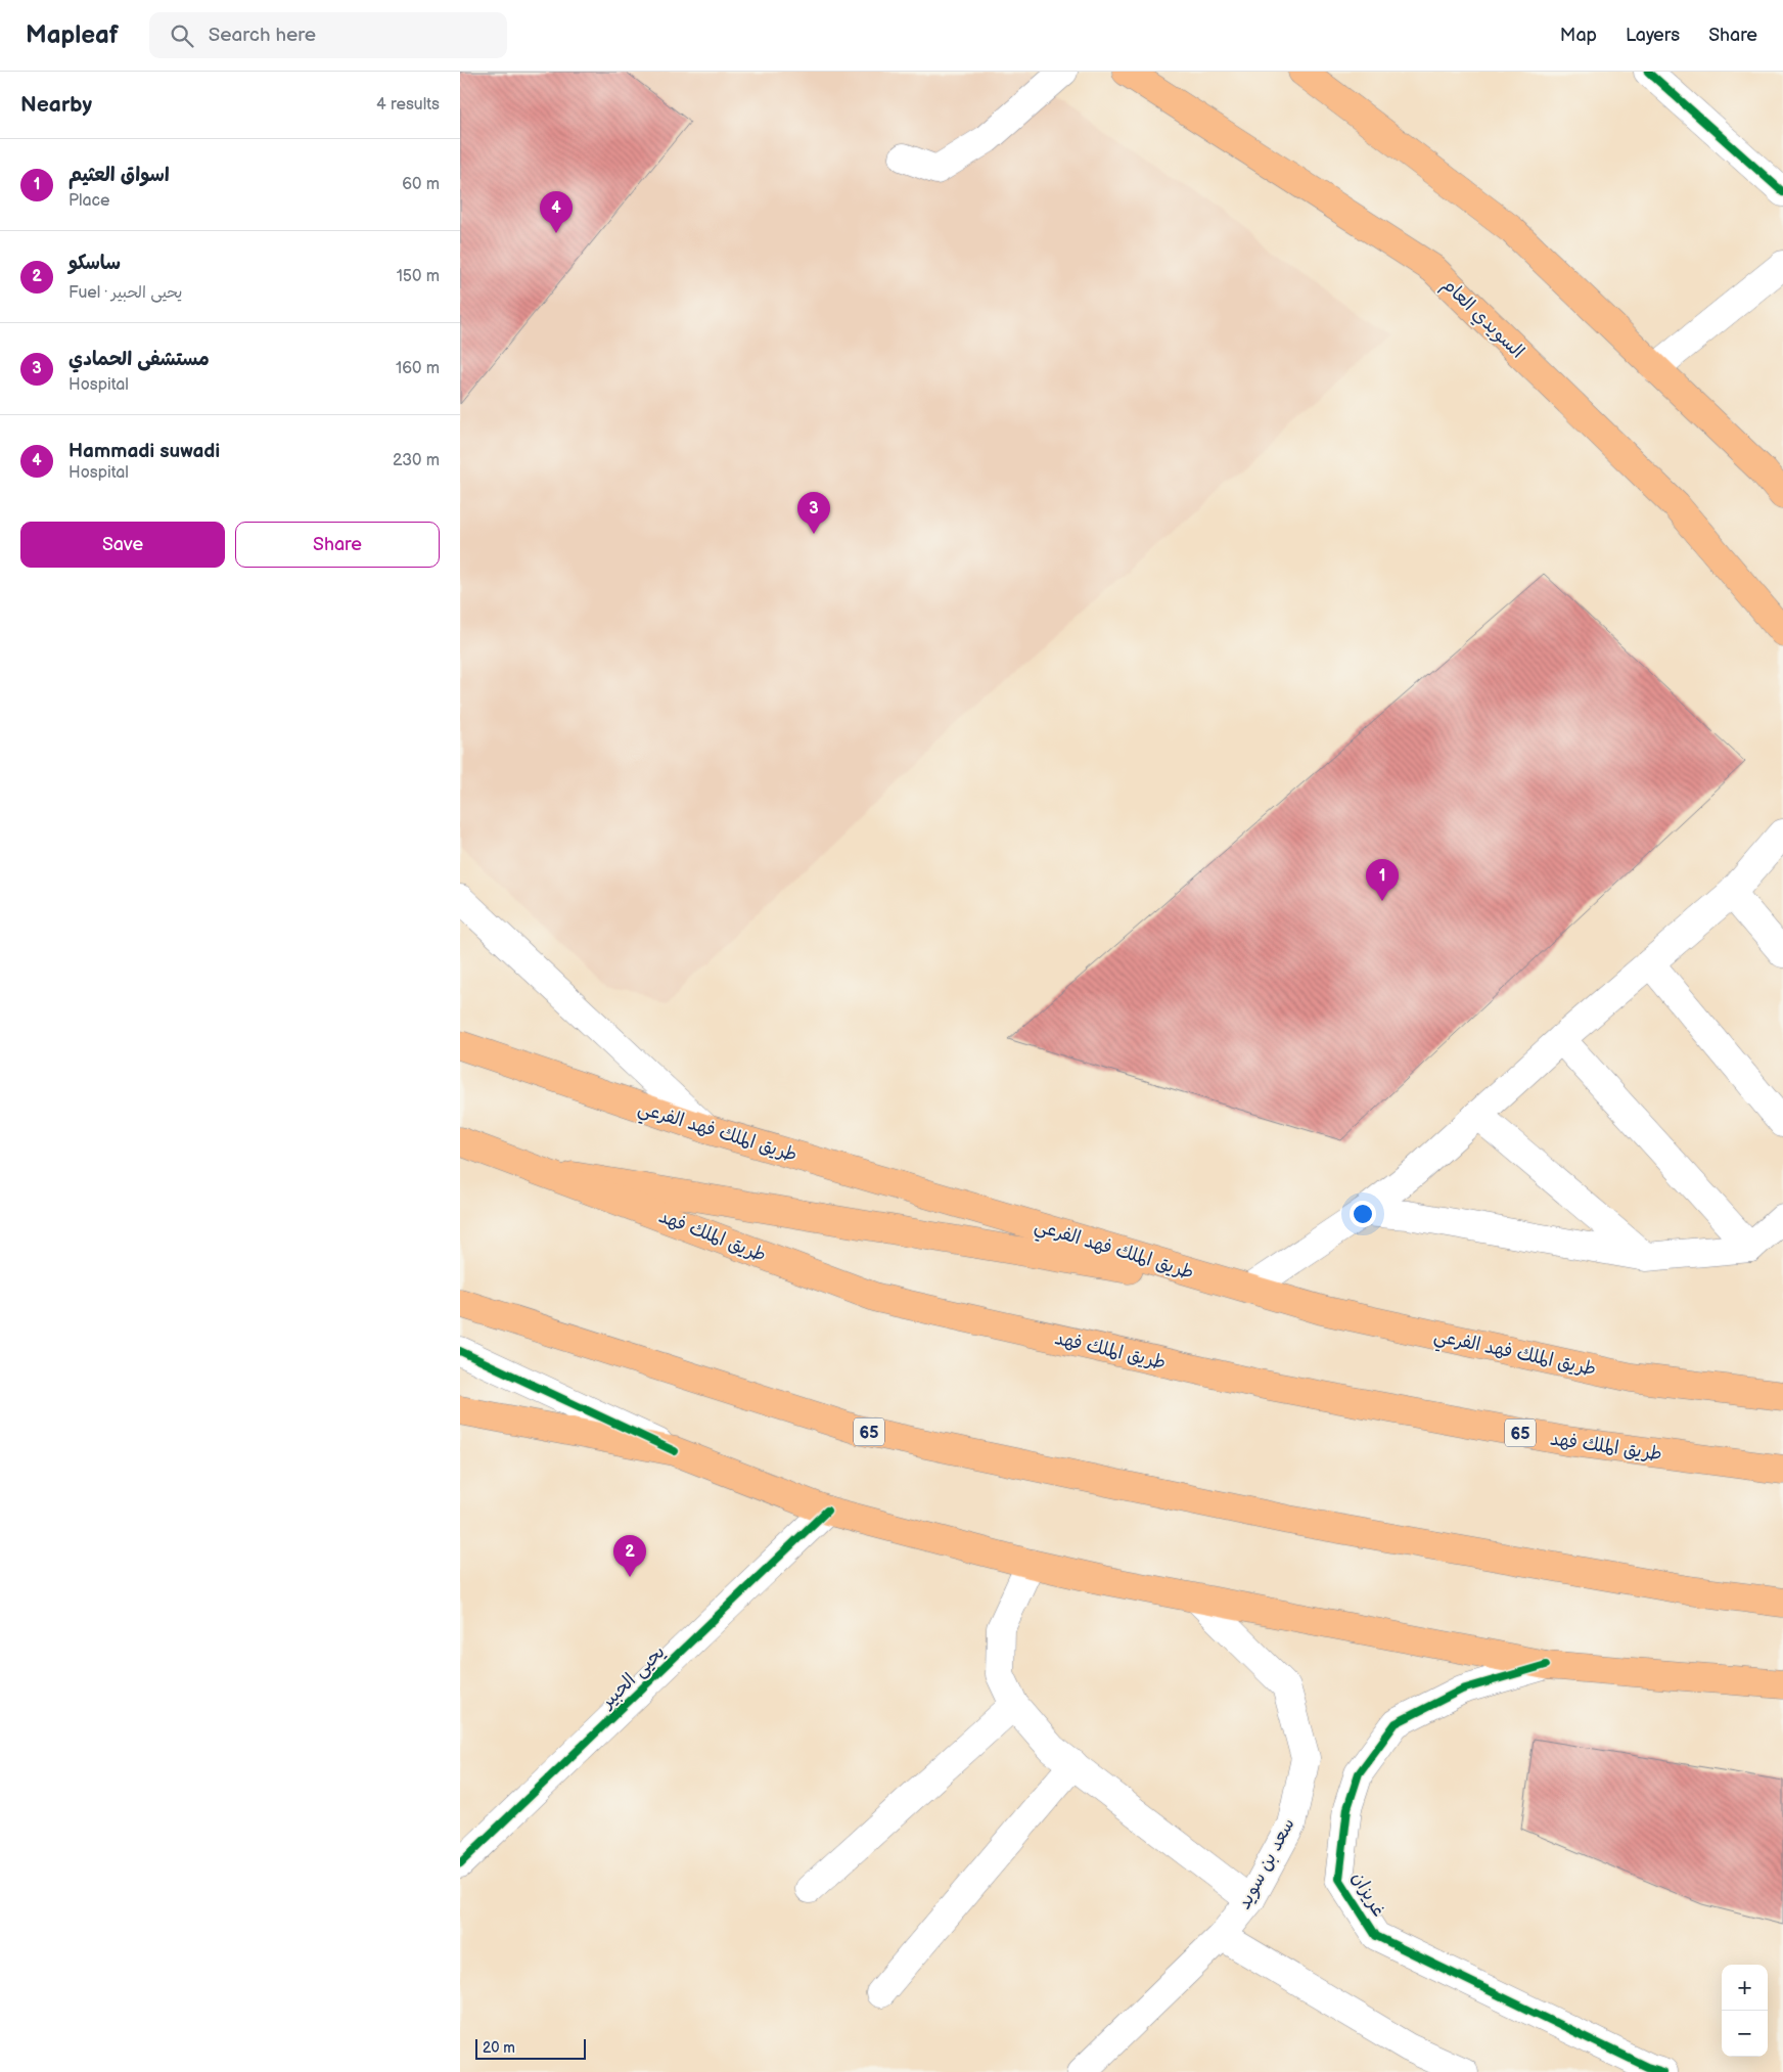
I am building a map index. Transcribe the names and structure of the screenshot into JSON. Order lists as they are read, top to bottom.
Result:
{
  "streets": {
    "main road": [
      "السويدي العام",
      "طريق الملك فهد الفرعي",
      "طريق الملك فهد",
      "65"
    ],
    "street": ["يحيى الحبير", "سعد بن سويد", "غريزان"]
  },
  "scale_bar": "20 m",
  "page": {
    "header": "Mapleaf",
    "search": "Search here",
    "nav": ["Map", "Layers", "Share"],
    "heading": ["Nearby", "4 results"],
    "list": [
      {
        "mark": "1",
        "name": "اسواق العثيم",
        "note": "Place",
        "value": "60 m"
      },
      {
        "mark": "2",
        "name": "ساسكو",
        "note": "Fuel · يحيى الحبير",
        "value": "150 m"
      },
      {
        "mark": "3",
        "name": "مستشفى الحمادي",
        "note": "Hospital",
        "value": "160 m"
      },
      {
        "mark": "4",
        "name": "Hammadi suwadi",
        "note": "Hospital",
        "value": "230 m"
      }
    ],
    "pins": [
      "4",
      "3",
      "1",
      "2"
    ],
    "buttons": ["Save", "Share"],
    "map_buttons": ["+", "−"],
    "scale": "20 m"
  }
}
